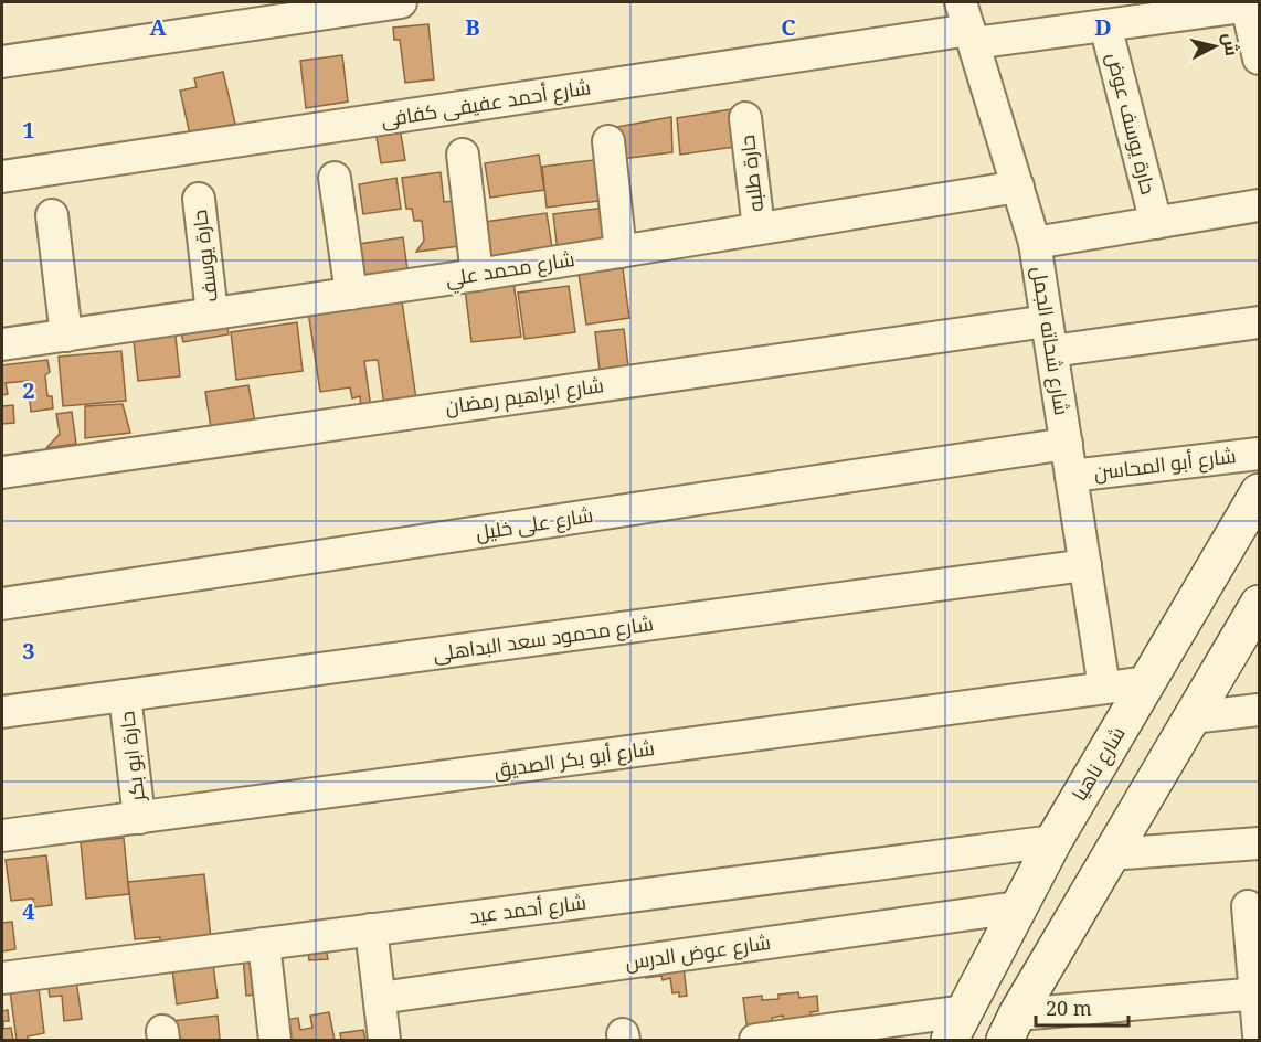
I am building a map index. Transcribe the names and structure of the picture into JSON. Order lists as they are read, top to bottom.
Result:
{
  "streets": {
    "main road": ["شارع ناهيا"],
    "street": [
      "شارع أحمد عفيفى كفافى",
      "حارة يوسف عوض",
      "حارة طلبه",
      "حارة يوسف",
      "شارع محمد علي",
      "شارع شحاته الجمل",
      "شارع ابراهيم رمضان",
      "شارع أبو المحاسن",
      "شارع على خليل",
      "شارع محمود سعد البداهلى",
      "حارة ابو بكر",
      "شارع أبو بكر الصديق",
      "شارع أحمد عيد",
      "شارع عوض الدرس"
    ]
  },
  "crossings": [
    ["شارع أحمد عفيفى كفافى", "حارة يوسف عوض"],
    ["شارع أحمد عفيفى كفافى", "شارع شحاته الجمل"],
    ["حارة طلبه", "شارع محمد علي"],
    ["حارة يوسف", "شارع محمد علي"],
    ["شارع محمد علي", "شارع شحاته الجمل"],
    ["شارع شحاته الجمل", "شارع ابراهيم رمضان"],
    ["شارع شحاته الجمل", "شارع أبو المحاسن"],
    ["شارع شحاته الجمل", "شارع على خليل"],
    ["شارع شحاته الجمل", "شارع محمود سعد البداهلى"],
    ["شارع شحاته الجمل", "شارع أبو بكر الصديق"],
    ["شارع شحاته الجمل", "شارع ناهيا"],
    ["شارع محمود سعد البداهلى", "حارة ابو بكر"],
    ["حارة ابو بكر", "شارع أبو بكر الصديق"],
    ["شارع أبو بكر الصديق", "شارع ناهيا"],
    ["شارع ناهيا", "شارع أحمد عيد"],
    ["شارع ناهيا", "شارع عوض الدرس"]
  ],
  "scale_bar": "20 m",
  "north": "right",
  "grid": {
    "columns": [
      "A",
      "B",
      "C",
      "D"
    ],
    "rows": [
      "1",
      "2",
      "3",
      "4"
    ]
  }
}
